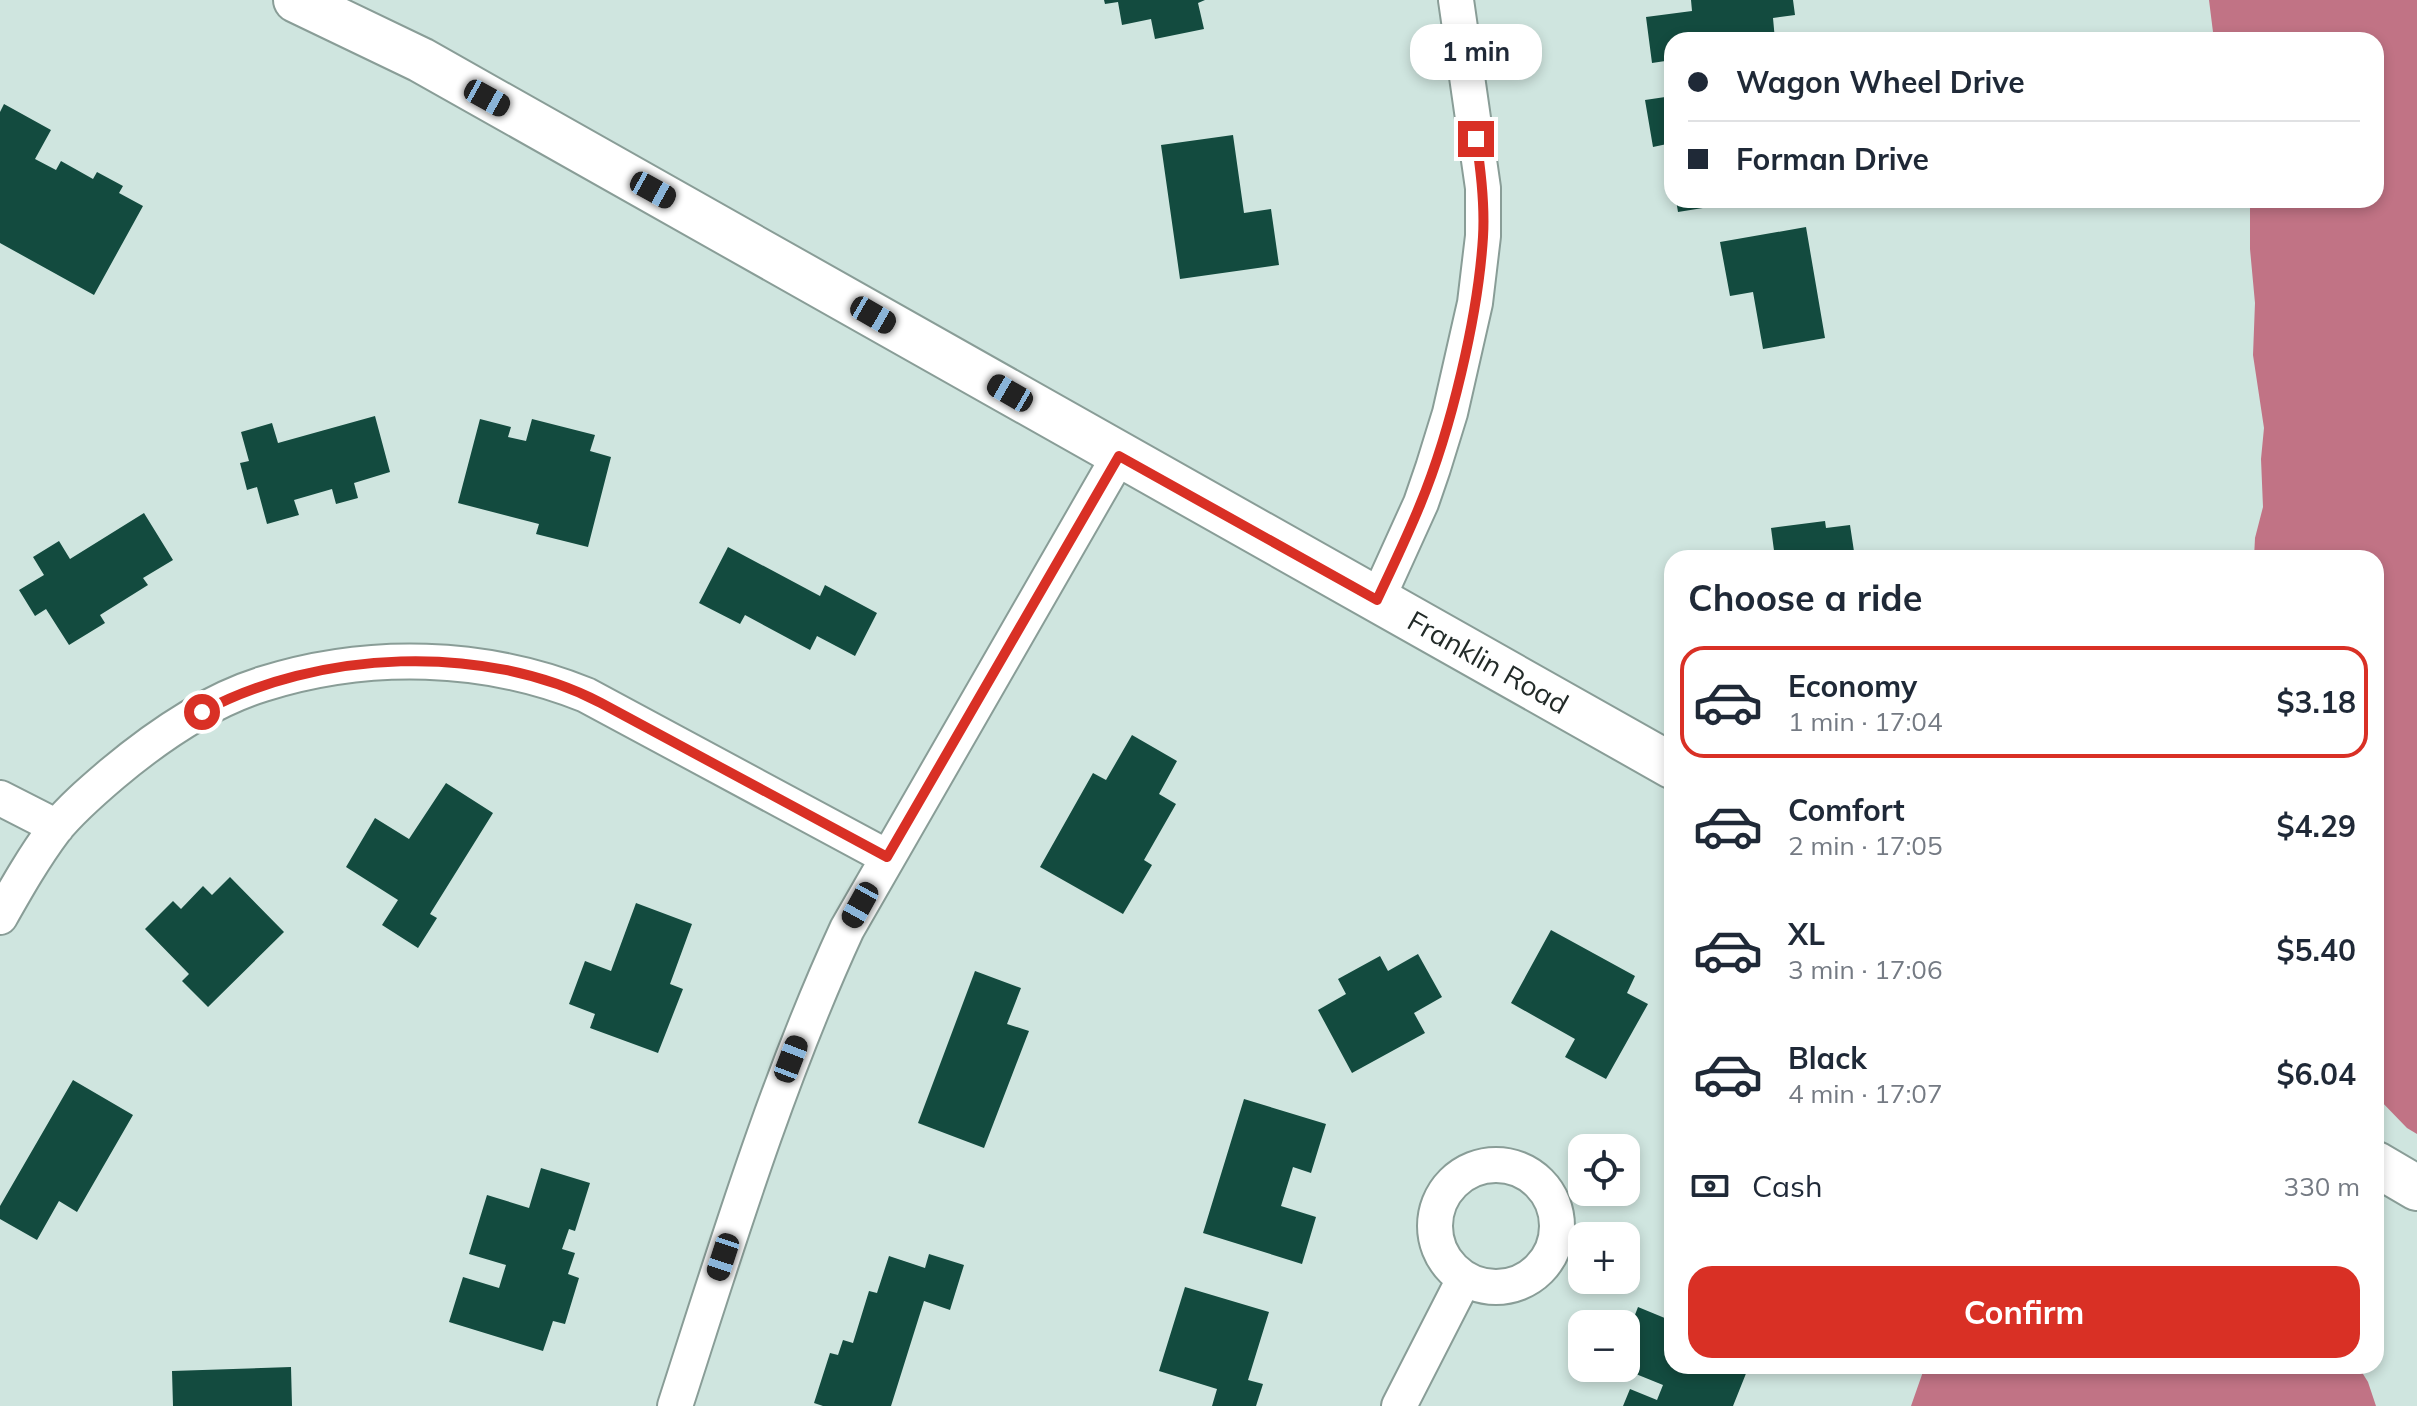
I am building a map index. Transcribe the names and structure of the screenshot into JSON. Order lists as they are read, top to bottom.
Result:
{
  "streets": {
    "street": ["Franklin Road"]
  },
  "page": {
    "bubble": "1 min",
    "banner": ["Wagon Wheel Drive", "Forman Drive"],
    "heading": "Choose a ride",
    "list": [
      {
        "name": "Economy",
        "note": "1 min · 17:04",
        "value": "$3.18"
      },
      {
        "name": "Comfort",
        "note": "2 min · 17:05",
        "value": "$4.29"
      },
      {
        "name": "XL",
        "note": "3 min · 17:06",
        "value": "$5.40"
      },
      {
        "name": "Black",
        "note": "4 min · 17:07",
        "value": "$6.04"
      }
    ],
    "map_buttons": ["+", "−"],
    "pay": ["Cash", "330 m"],
    "buttons": "Confirm"
  }
}
